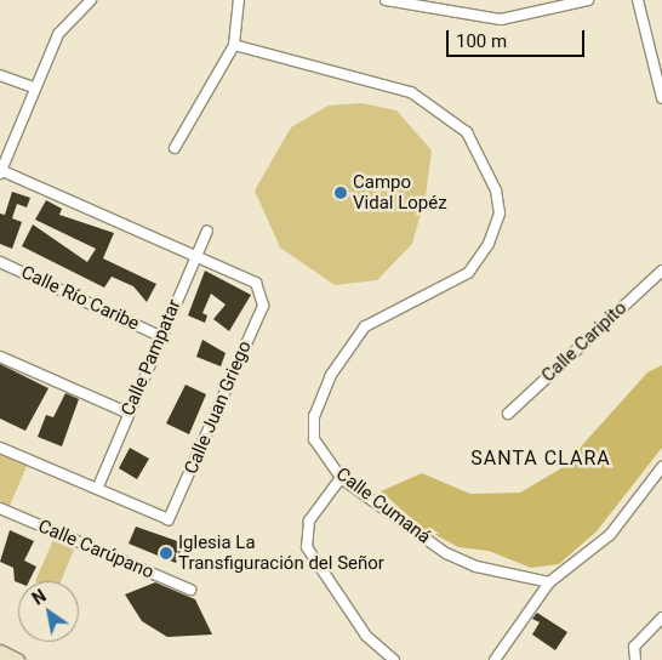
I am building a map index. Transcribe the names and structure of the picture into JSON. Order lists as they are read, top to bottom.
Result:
{
  "streets": {
    "street": [
      "Calle Río Caribe",
      "Calle Caripito",
      "Calle Pampatar",
      "Calle Juan Griego",
      "Calle Cumaná",
      "Calle Carúpano"
    ]
  },
  "crossings": [
    ["Calle Río Caribe", "Calle Pampatar"],
    ["Calle Pampatar", "Calle Juan Griego"]
  ],
  "districts": ["SANTA CLARA"],
  "places": ["Campo Vidal Lopéz", "Iglesia La Transfiguración del Señor"],
  "scale_bar": "100 m",
  "north": "top left"
}
